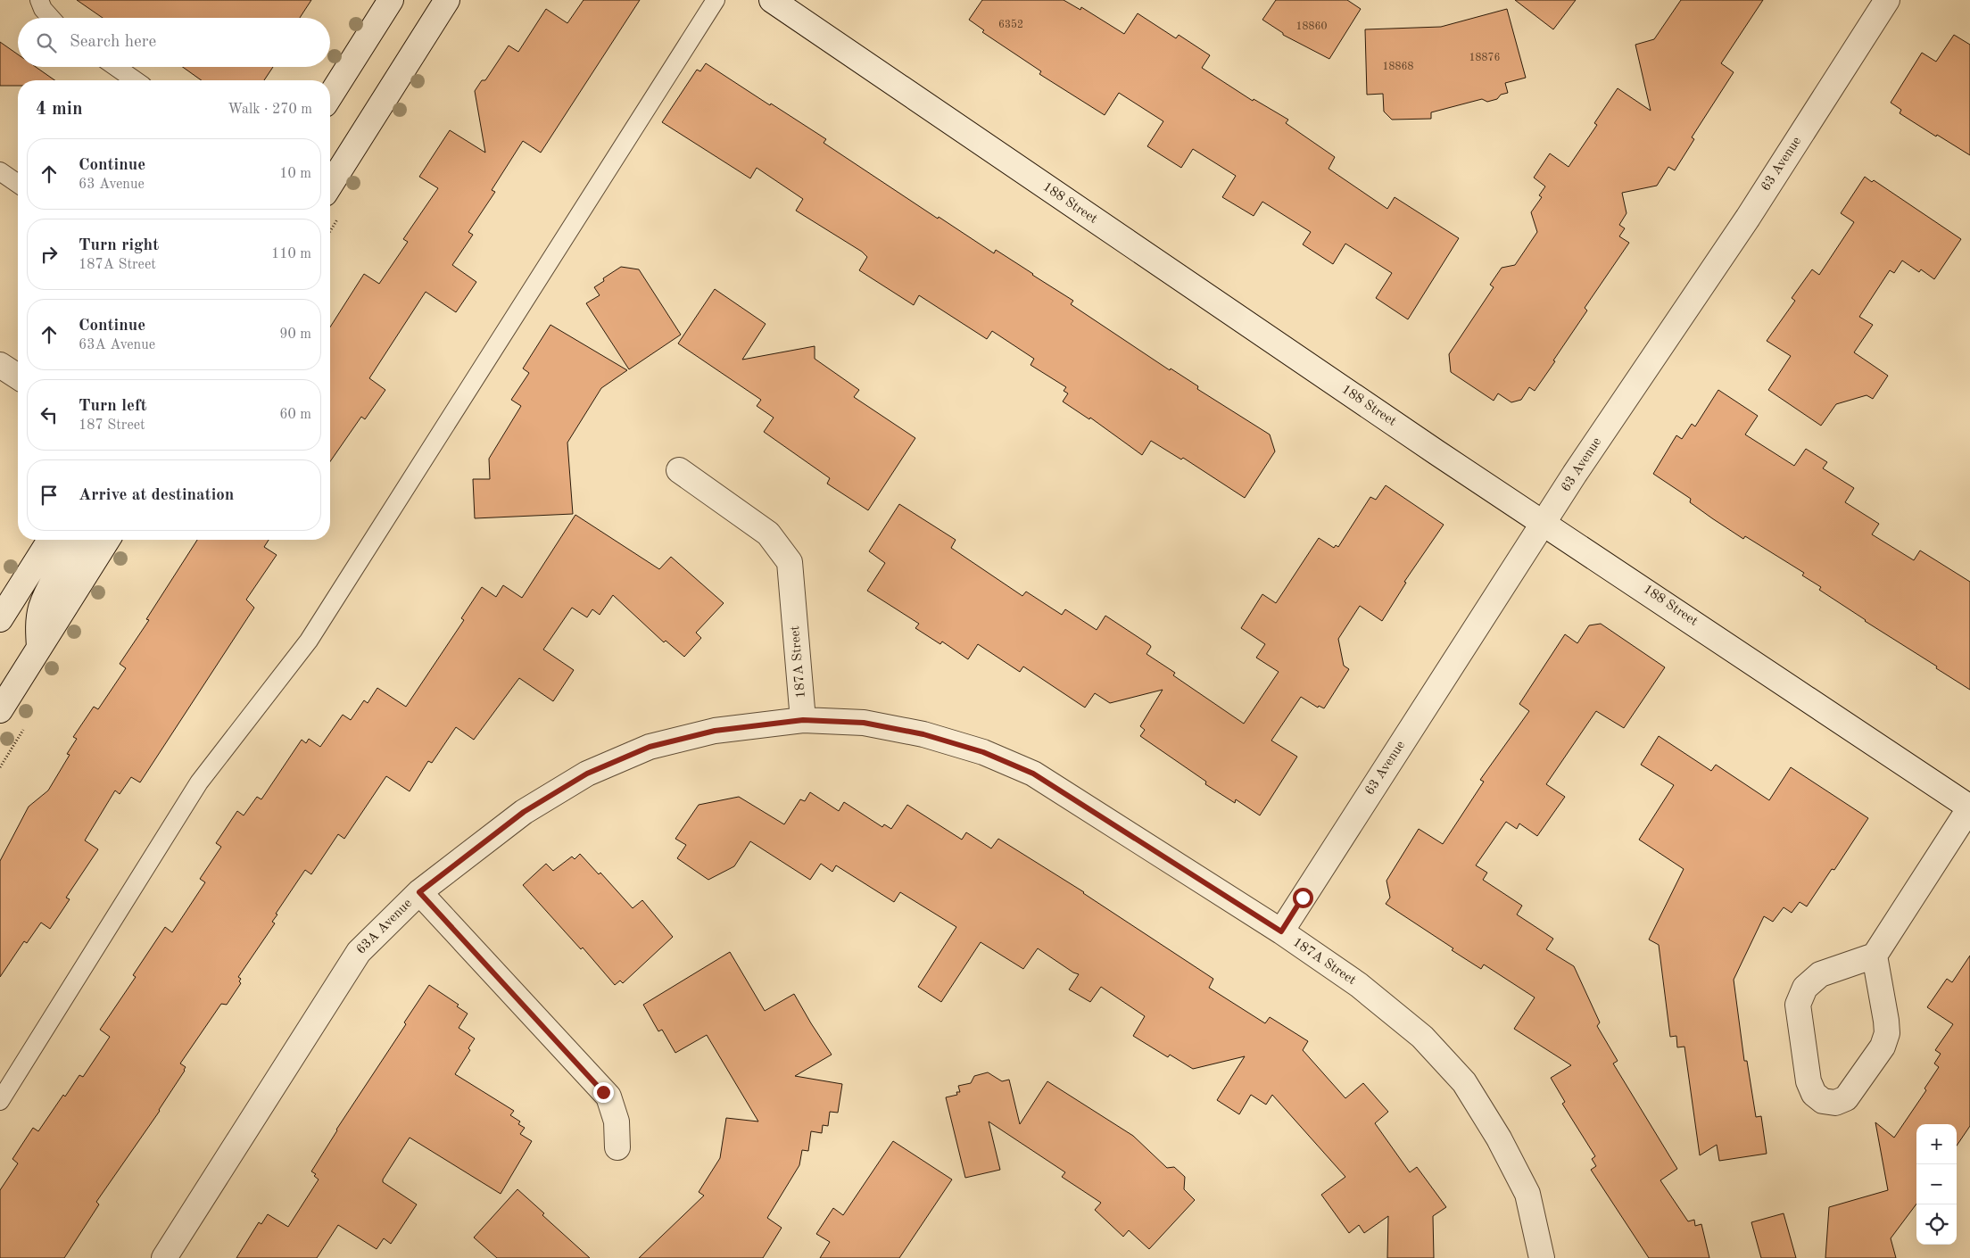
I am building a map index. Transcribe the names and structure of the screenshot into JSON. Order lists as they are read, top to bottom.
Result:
{
  "streets": {
    "street": [
      "63 Avenue",
      "188 Street",
      "187A Street",
      "63A Avenue"
    ]
  },
  "crossings": [
    ["63 Avenue", "188 Street"],
    ["63 Avenue", "187A Street"],
    ["187A Street", "63A Avenue"]
  ],
  "house_numbers": [
    "6352",
    "18860",
    "18876",
    "18868"
  ],
  "page": {
    "search": "Search here",
    "heading": ["4 min", "Walk · 270 m"],
    "list": [
      ["Continue", "63 Avenue", "10 m"],
      ["Turn right", "187A Street", "110 m"],
      ["Continue", "63A Avenue", "90 m"],
      ["Turn left", "187 Street", "60 m"],
      "Arrive at destination"
    ],
    "map_buttons": ["+", "−"]
  }
}
